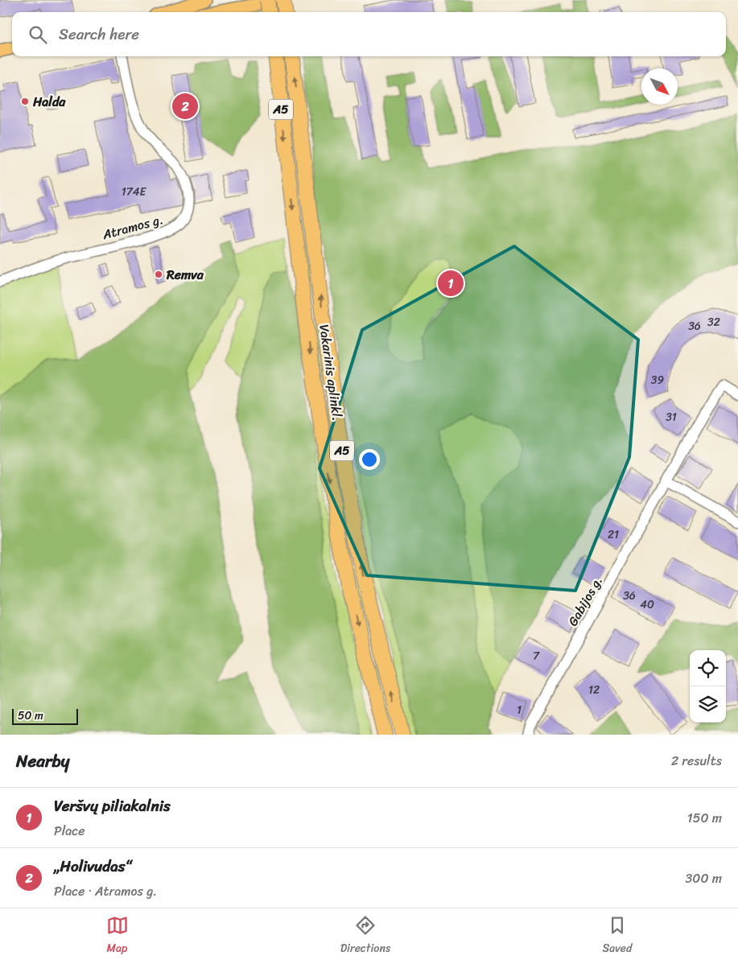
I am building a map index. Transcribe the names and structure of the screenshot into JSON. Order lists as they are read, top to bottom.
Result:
{
  "streets": {
    "highway": ["A5", "Vakarinis aplinkl."],
    "street": ["Atramos g.", "Gabijos g."]
  },
  "places": ["Halda", "Remva"],
  "house_numbers": [
    "174E",
    "32",
    "36",
    "39",
    "31",
    "21",
    "36",
    "40",
    "7",
    "12",
    "1"
  ],
  "scale_bar": "50 m",
  "north": "bottom right",
  "page": {
    "search": "Search here",
    "pins": ["2", "1"],
    "scale": "50 m",
    "heading": ["Nearby", "2 results"],
    "list": [
      {
        "mark": "1",
        "name": "Veršvų piliakalnis",
        "note": "Place",
        "value": "150 m"
      },
      {
        "mark": "2",
        "name": "„Holivudas“",
        "note": "Place · Atramos g.",
        "value": "300 m"
      }
    ],
    "nav": ["Map", "Directions", "Saved"]
  }
}
